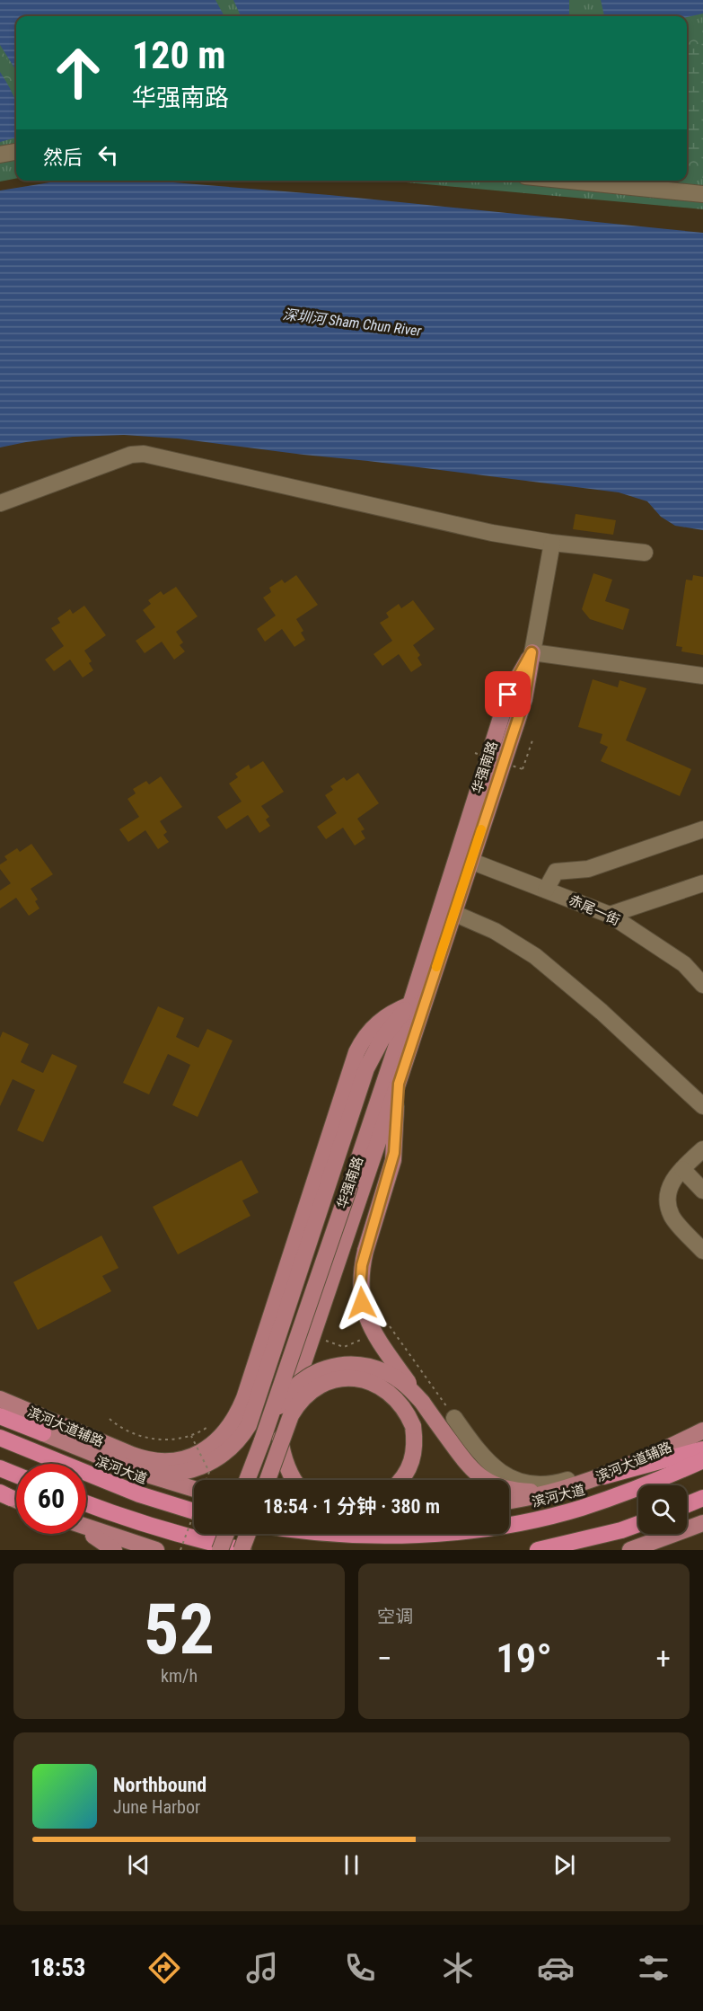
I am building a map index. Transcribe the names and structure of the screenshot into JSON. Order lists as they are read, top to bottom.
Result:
{
  "streets": {
    "highway": ["滨河大道"],
    "main road": ["华强南路", "滨河大道辅路"],
    "street": ["赤尾一街"]
  },
  "crossings": [
    ["华强南路", "赤尾一街"],
    ["华强南路", "滨河大道辅路"]
  ],
  "water": ["深圳河 Sham Chun River"],
  "page": {
    "turn": ["120 m", "华强南路"],
    "then": "然后",
    "limit": "60",
    "trip": "18:54 · 1 分钟 · 380 m",
    "tile": [
      ["52", "km/h"],
      "空调"
    ],
    "heat": ["−", "19°", "+"],
    "song": ["Northbound", "June Harbor"],
    "tabs": "18:53"
  }
}
